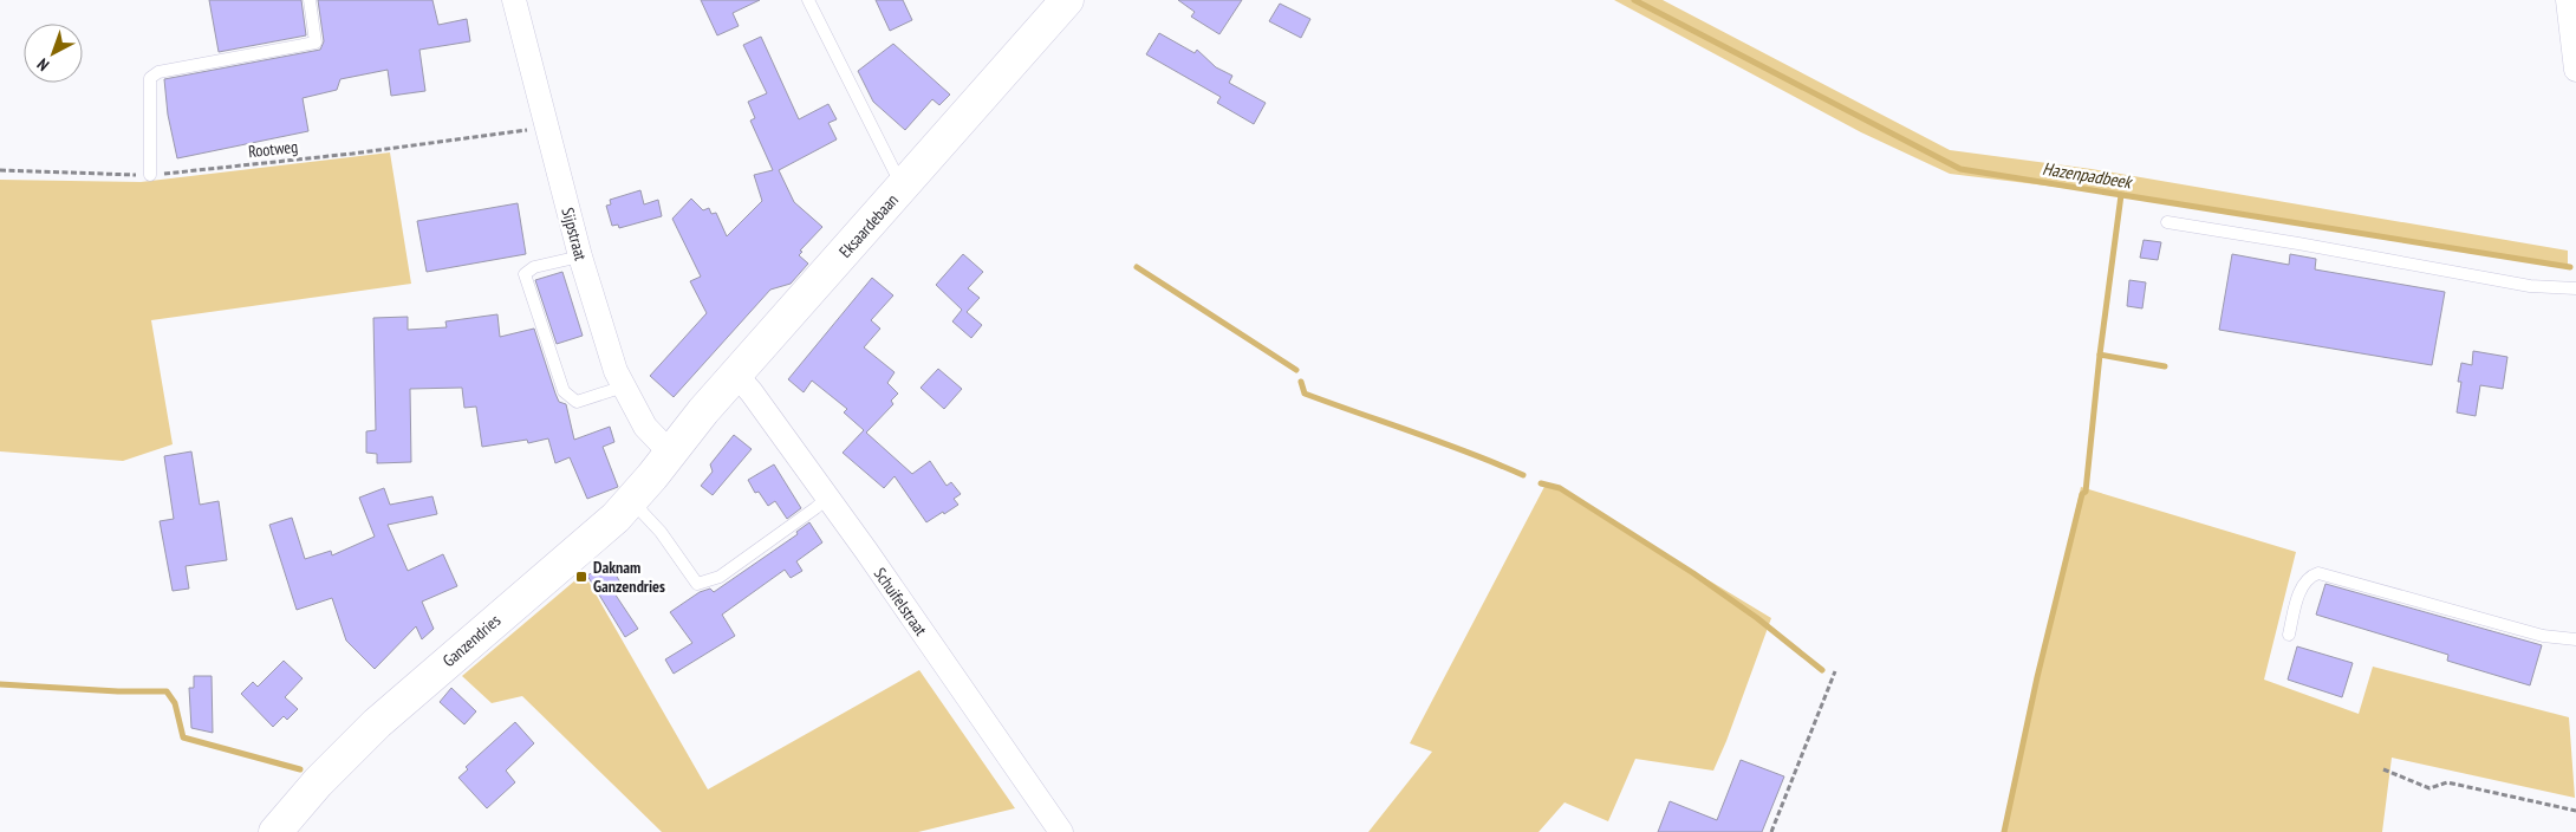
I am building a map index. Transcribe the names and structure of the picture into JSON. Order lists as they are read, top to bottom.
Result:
{
  "streets": {
    "main road": ["Eksaardebaan", "Ganzendries"],
    "street": ["Sijpstraat", "Schuifelstraat"],
    "path": ["Rootweg"]
  },
  "crossings": [
    ["Rootweg", "Sijpstraat"],
    ["Eksaardebaan", "Sijpstraat"],
    ["Eksaardebaan", "Schuifelstraat"],
    ["Eksaardebaan", "Ganzendries"],
    ["Sijpstraat", "Ganzendries"]
  ],
  "water": ["Hazenpadbeek"],
  "places": {
    "transit": ["Daknam Ganzendries"]
  },
  "north": "bottom left"
}
